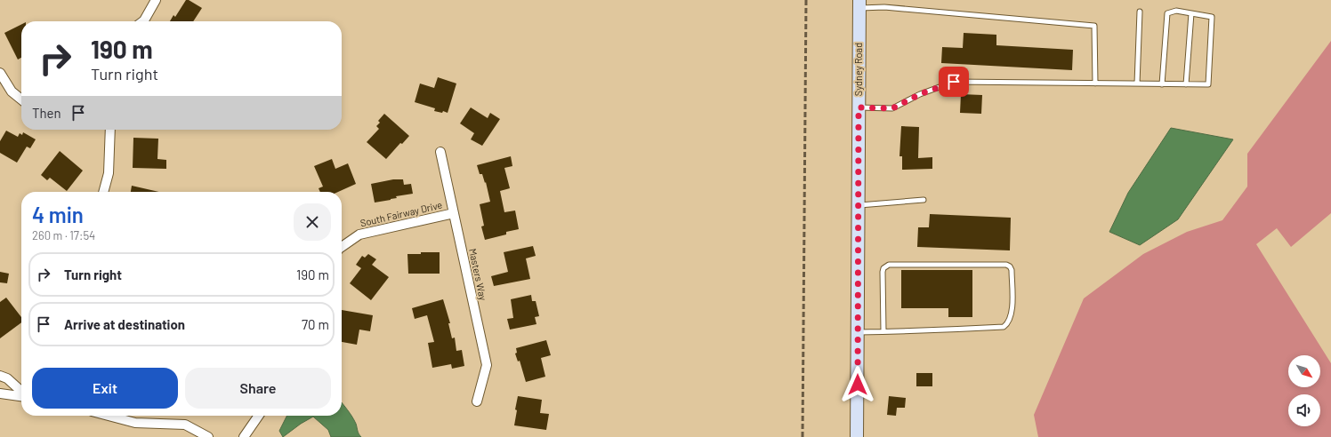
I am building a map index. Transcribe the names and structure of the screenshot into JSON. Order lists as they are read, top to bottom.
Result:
{
  "streets": {
    "street": ["Sydney Road", "South Fairway Drive", "Masters Way"]
  },
  "crossings": [
    ["South Fairway Drive", "Masters Way"]
  ],
  "north": "bottom right",
  "page": {
    "turn": ["190 m", "Turn right"],
    "then": "Then",
    "heading": ["4 min", "260 m · 17:54"],
    "list": [
      {
        "name": "Turn right",
        "value": "190 m"
      },
      {
        "name": "Arrive at destination",
        "value": "70 m"
      }
    ],
    "buttons": ["Exit", "Share"]
  }
}
